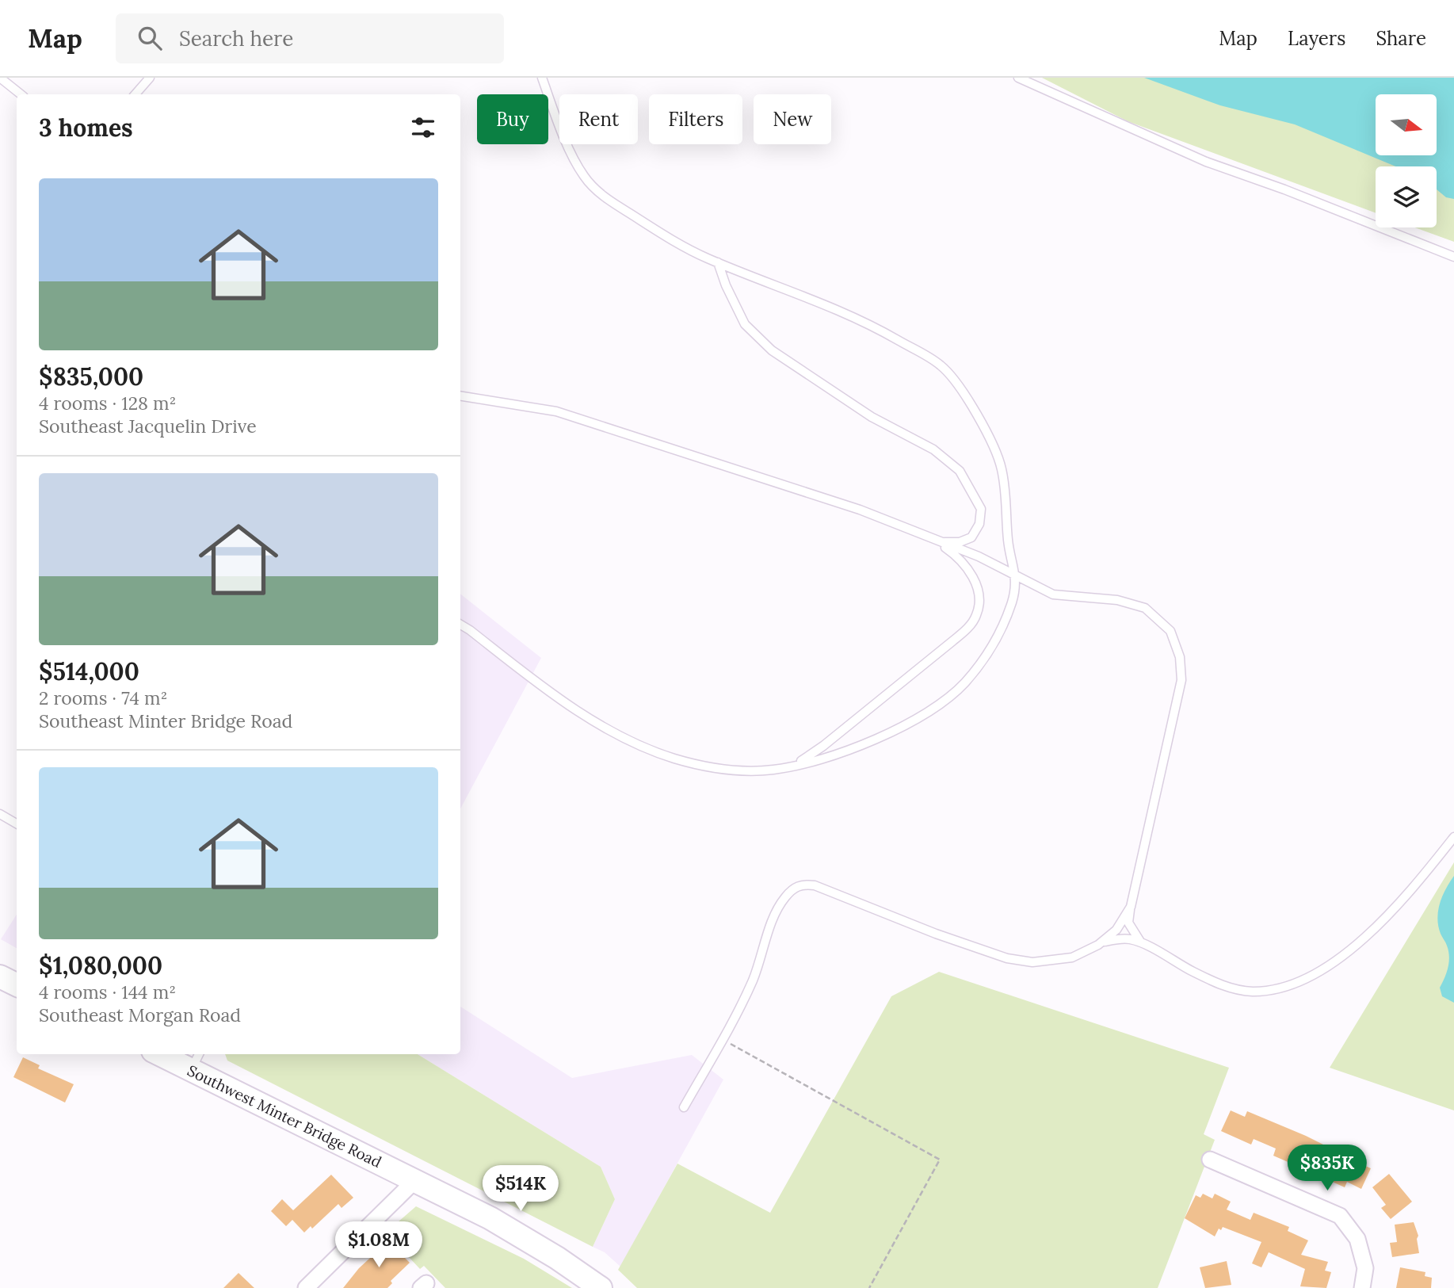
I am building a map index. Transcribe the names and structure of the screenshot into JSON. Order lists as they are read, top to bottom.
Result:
{
  "streets": {
    "main road": ["Southwest Minter Bridge Road"]
  },
  "north": "right",
  "page": {
    "header": "Map",
    "search": "Search here",
    "nav": ["Map", "Layers", "Share"],
    "chip": [
      "Buy",
      "Rent",
      "Filters",
      "New"
    ],
    "heading": "3 homes",
    "list": [
      {
        "name": "$835,000",
        "note": "4 rooms · 128 m² · Southeast Jacquelin Drive"
      },
      {
        "name": "$514,000",
        "note": "2 rooms · 74 m² · Southeast Minter Bridge Road"
      },
      {
        "name": "$1,080,000",
        "note": "4 rooms · 144 m² · Southeast Morgan Road"
      }
    ],
    "price": ["$835K", "$514K", "$1.08M"]
  }
}
